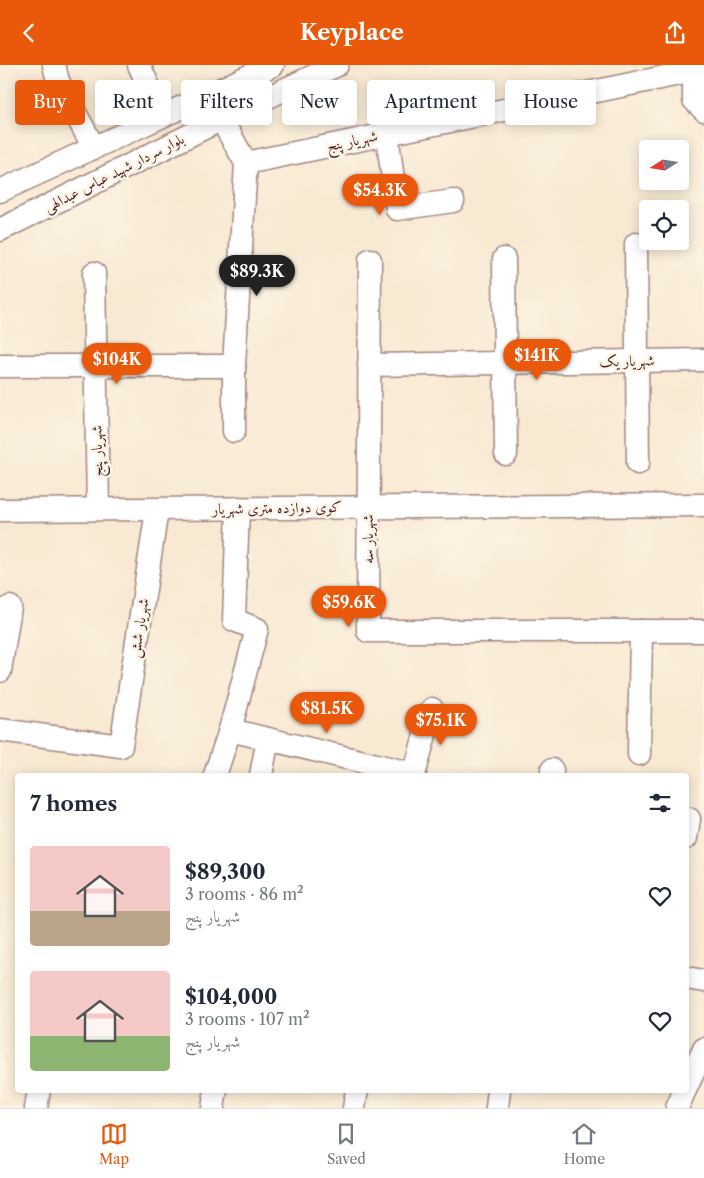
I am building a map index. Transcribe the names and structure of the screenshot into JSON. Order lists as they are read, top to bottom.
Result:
{
  "streets": {
    "street": [
      "شهریار پنج",
      "بلوار سردار شهید عباس عبدالهی",
      "شهریار یک",
      "کوی دوازده متری شهریار",
      "شهریار سه",
      "شهریار شش"
    ]
  },
  "crossings": [
    ["شهریار پنج", "کوی دوازده متری شهریار"],
    ["شهریار یک", "شهریار سه"],
    ["کوی دوازده متری شهریار", "شهریار سه"],
    ["کوی دوازده متری شهریار", "شهریار شش"]
  ],
  "north": "left",
  "page": {
    "header": "Keyplace",
    "chip": [
      "Buy",
      "Rent",
      "Filters",
      "New",
      "Apartment",
      "House"
    ],
    "price": [
      "$54.3K",
      "$89.3K",
      "$141K",
      "$104K",
      "$59.6K",
      "$81.5K",
      "$75.1K"
    ],
    "heading": "7 homes",
    "list": [
      {
        "name": "$89,300",
        "note": "3 rooms · 86 m² · شهریار پنج"
      },
      {
        "name": "$104,000",
        "note": "3 rooms · 107 m² · شهریار پنج"
      }
    ],
    "tabs": ["Map", "Saved", "Home"]
  }
}
